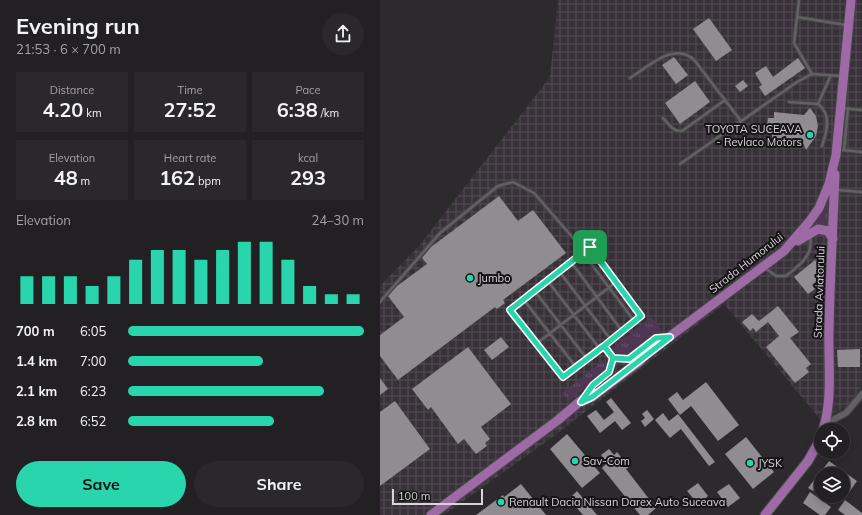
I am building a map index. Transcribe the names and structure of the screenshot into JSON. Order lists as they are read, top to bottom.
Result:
{
  "streets": {
    "main road": ["Strada Humorului", "Strada Aviatorului"]
  },
  "crossings": [
    ["Strada Humorului", "Strada Aviatorului"]
  ],
  "places": [
    "TOYOTA SUCEAVA - Revlaco Motors",
    "Jumbo",
    "Sav-Com",
    "JYSK",
    "Renault Dacia Nissan Darex Auto Suceava"
  ],
  "scale_bar": "100 m",
  "page": {
    "heading": ["Evening run", "21:53 · 6 × 700 m"],
    "stats": [
      ["Distance", "4.20 km"],
      ["Time", "27:52"],
      ["Pace", "6:38 /km"],
      ["Elevation", "48 m"],
      ["Heart rate", "162 bpm"],
      ["kcal", "293"]
    ],
    "chart": ["Elevation", "24–30 m"],
    "list": [
      {
        "name": "700 m",
        "note": "6:05"
      },
      {
        "name": "1.4 km",
        "note": "7:00"
      },
      {
        "name": "2.1 km",
        "note": "6:23"
      },
      {
        "name": "2.8 km",
        "note": "6:52"
      }
    ],
    "buttons": ["Save", "Share"],
    "scale": "100 m"
  }
}
